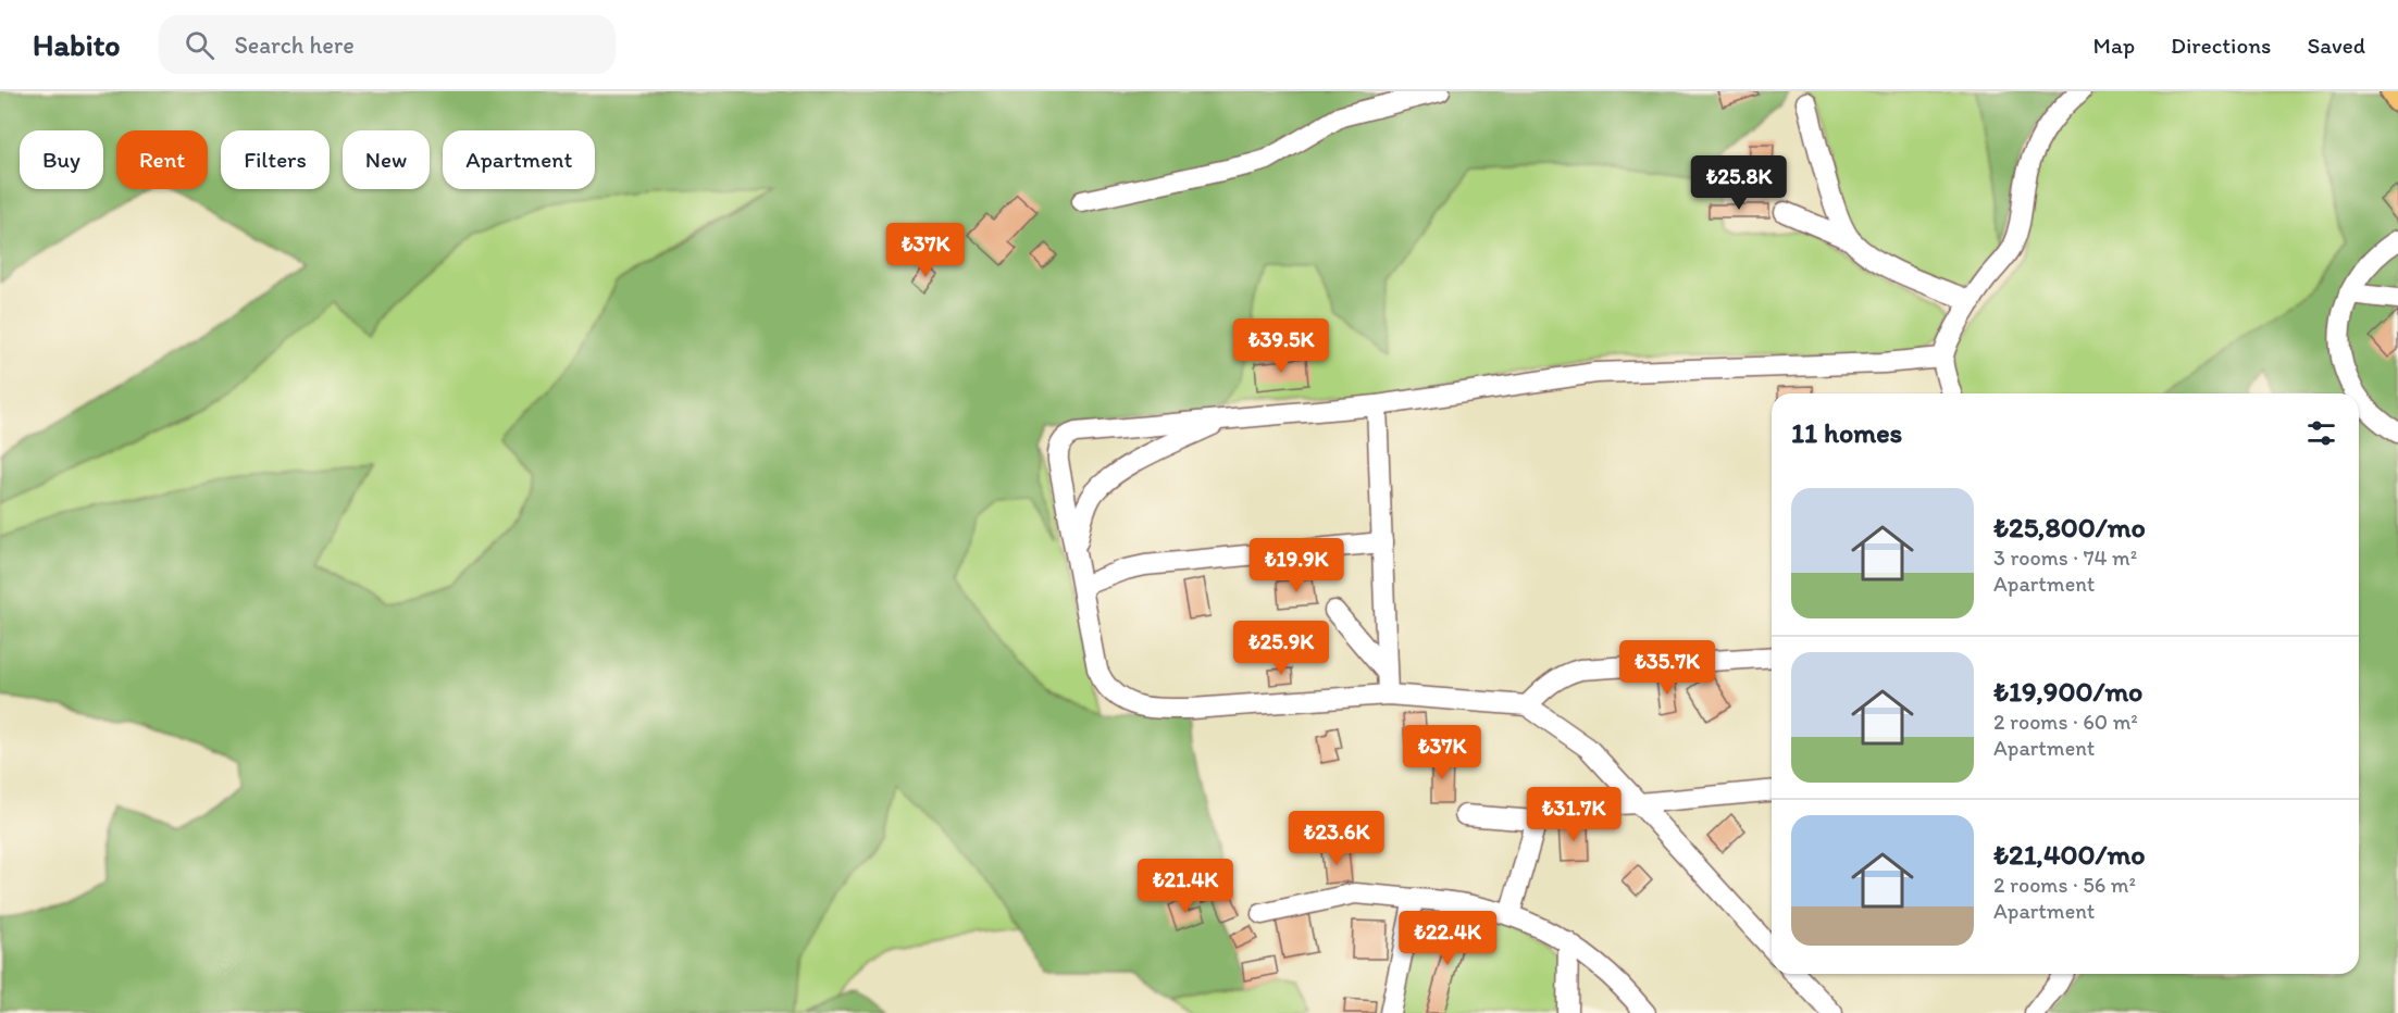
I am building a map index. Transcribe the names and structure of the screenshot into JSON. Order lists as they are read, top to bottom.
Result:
{
  "page": {
    "header": "Habito",
    "search": "Search here",
    "nav": ["Map", "Directions", "Saved"],
    "chip": [
      "Buy",
      "Rent",
      "Filters",
      "New",
      "Apartment"
    ],
    "price": [
      "₺25.8K",
      "₺37K",
      "₺39.5K",
      "₺19.9K",
      "₺25.9K",
      "₺35.7K",
      "₺37K",
      "₺31.7K",
      "₺23.6K",
      "₺21.4K",
      "₺22.4K"
    ],
    "heading": "11 homes",
    "list": [
      {
        "name": "₺25,800/mo",
        "note": "3 rooms · 74 m² · Apartment"
      },
      {
        "name": "₺19,900/mo",
        "note": "2 rooms · 60 m² · Apartment"
      },
      {
        "name": "₺21,400/mo",
        "note": "2 rooms · 56 m² · Apartment"
      }
    ]
  }
}
